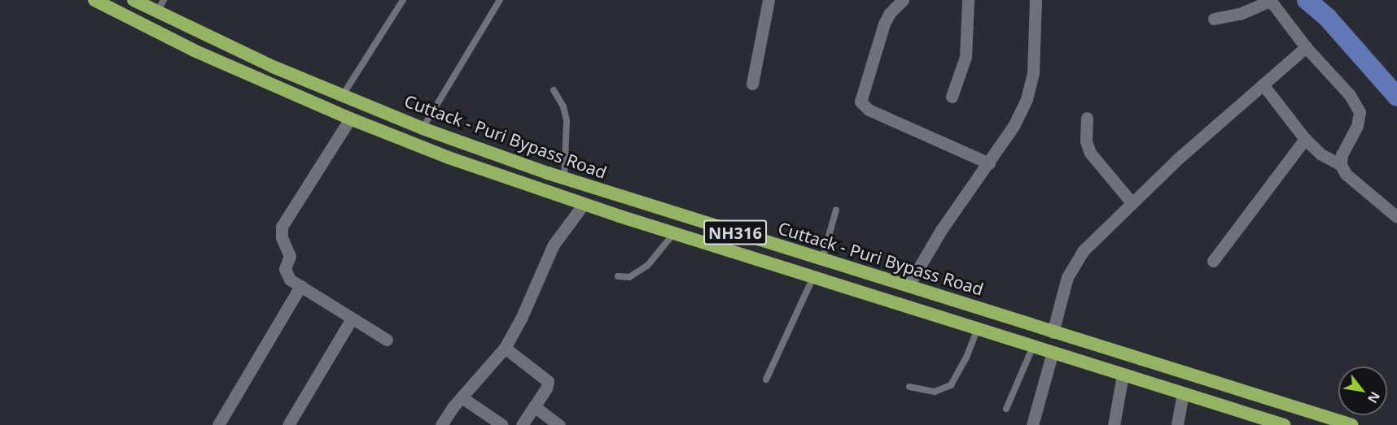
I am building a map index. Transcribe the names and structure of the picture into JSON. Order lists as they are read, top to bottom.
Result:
{
  "streets": {
    "highway": ["Cuttack - Puri Bypass Road", "NH316"]
  },
  "north": "bottom right"
}
